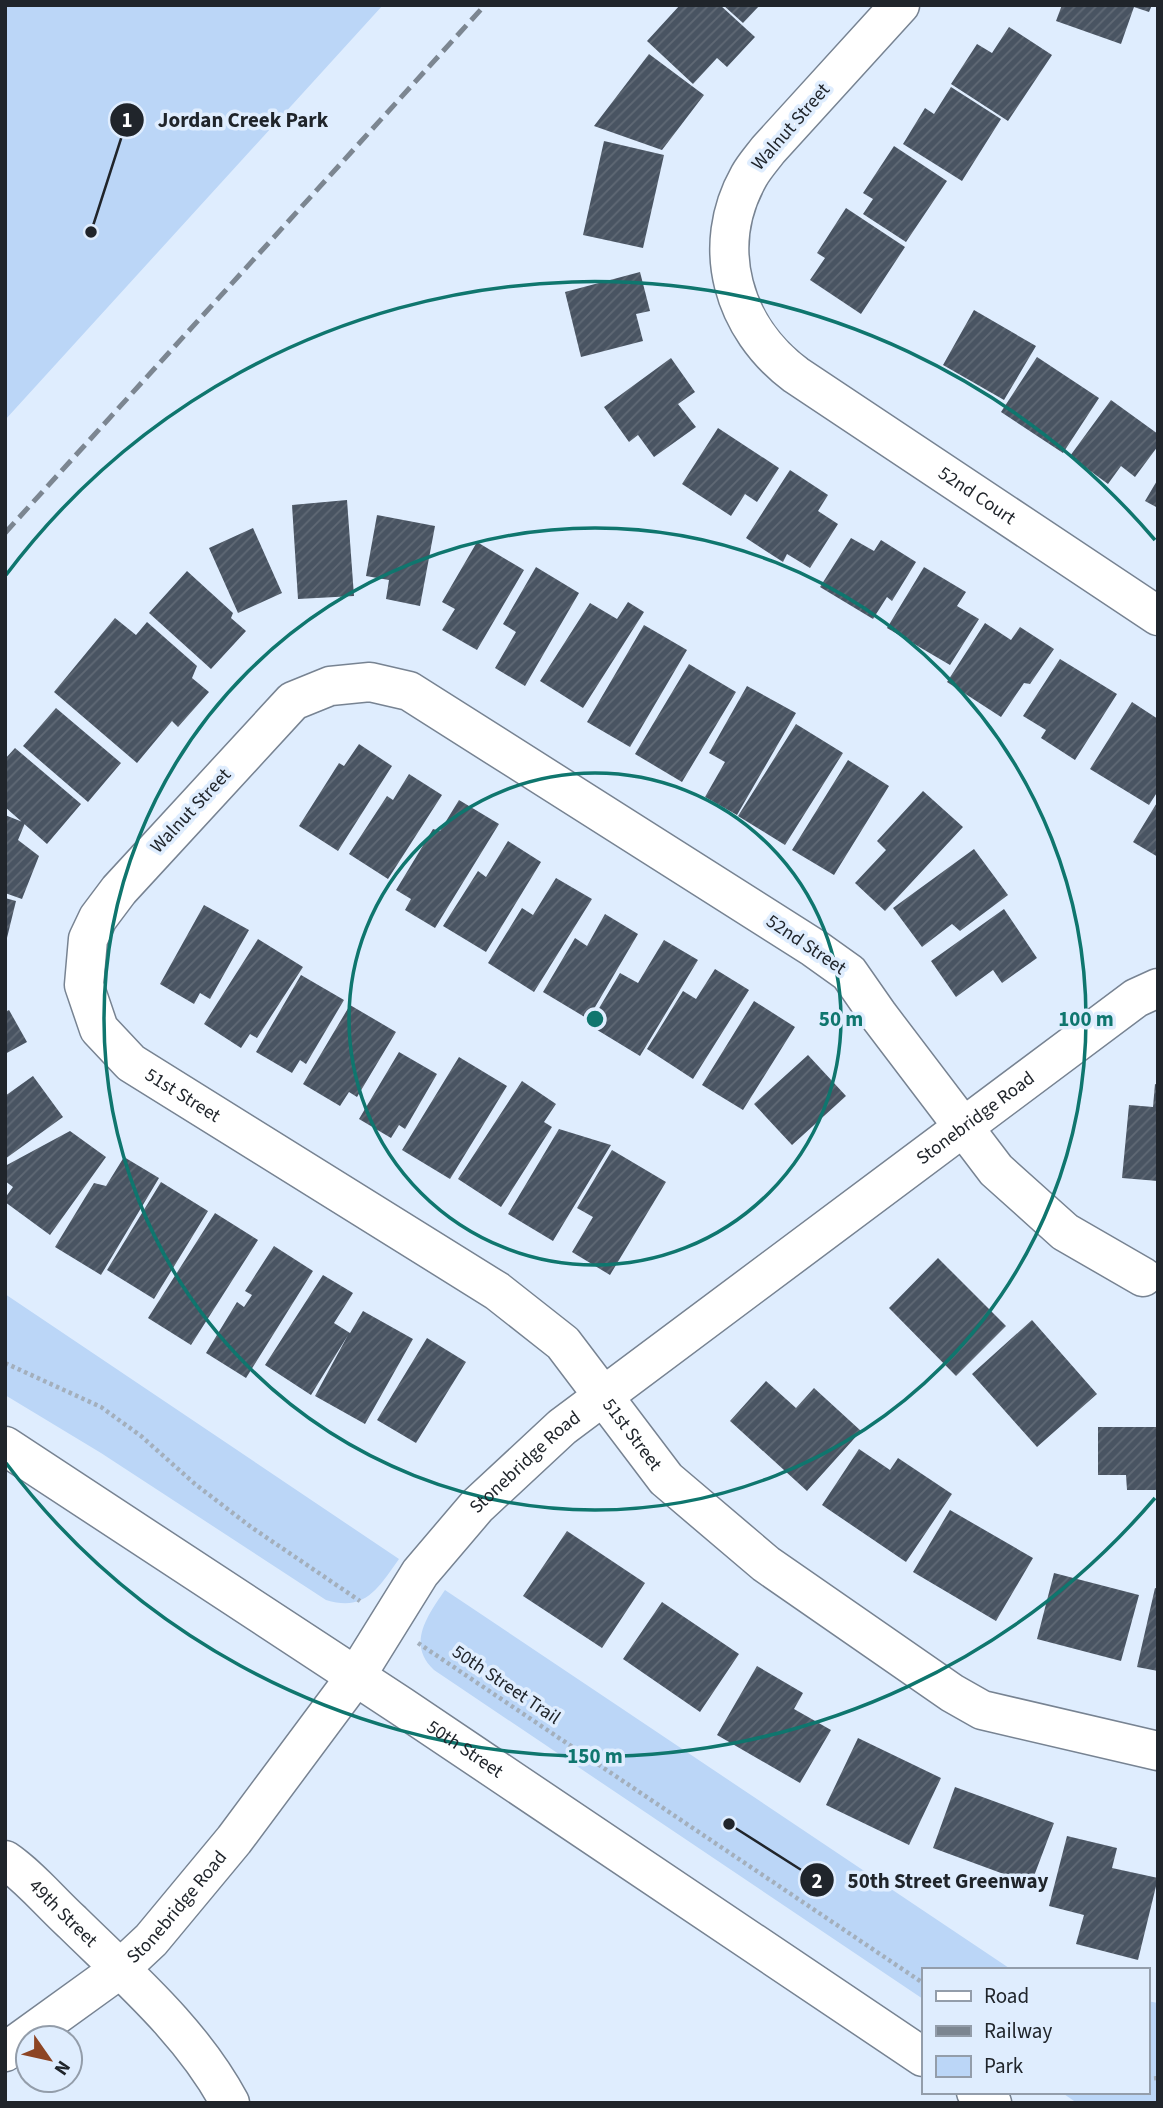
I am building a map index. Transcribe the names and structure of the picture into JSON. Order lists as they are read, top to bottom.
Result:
{
  "streets": {
    "street": [
      "Walnut Street",
      "52nd Court",
      "52nd Street",
      "51st Street",
      "Stonebridge Road",
      "50th Street",
      "49th Street"
    ],
    "path": ["50th Street Trail"]
  },
  "crossings": [
    ["Walnut Street", "52nd Court"],
    ["Walnut Street", "52nd Street"],
    ["Walnut Street", "51st Street"],
    ["52nd Street", "Stonebridge Road"],
    ["51st Street", "Stonebridge Road"],
    ["Stonebridge Road", "50th Street"],
    ["Stonebridge Road", "49th Street"]
  ],
  "places": ["Jordan Creek Park", "50th Street Greenway"],
  "legend": ["Road", "Railway", "Park"],
  "north": "bottom right",
  "rings": ["50 m", "100 m", "150 m"]
}
